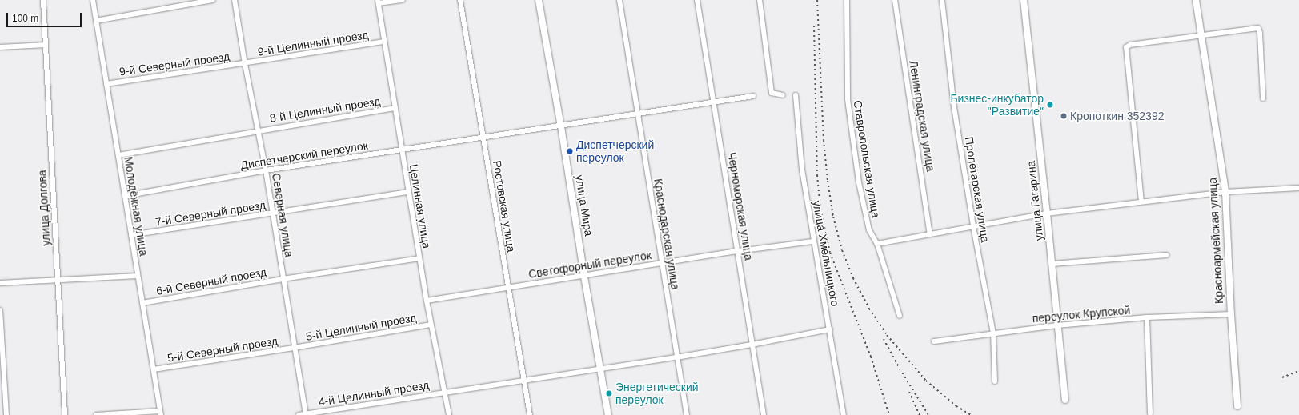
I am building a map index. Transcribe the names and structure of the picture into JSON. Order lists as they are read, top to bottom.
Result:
{
  "streets": {
    "street": [
      "9-й Целинный проезд",
      "9-й Северный проезд",
      "8-й Целинный проезд",
      "Ленинградская улица",
      "Диспетчерский переулок",
      "Ставропольская улица",
      "Пролетарская улица",
      "улица Гагарина",
      "улица Мира",
      "Молодёжная улица",
      "Целинная улица",
      "Ростовская улица",
      "Черноморская улица",
      "улица Долгова",
      "7-й Северный проезд",
      "Северная улица",
      "Краснодарская улица",
      "Красноармейская улица",
      "улица Хмельницкого",
      "Светофорный переулок",
      "6-й Северный проезд",
      "переулок Крупской",
      "5-й Целинный проезд",
      "5-й Северный проезд",
      "4-й Целинный проезд"
    ]
  },
  "crossings": [
    ["9-й Целинный проезд", "9-й Северный проезд"],
    ["9-й Целинный проезд", "Целинная улица"],
    ["9-й Целинный проезд", "Северная улица"],
    ["9-й Северный проезд", "Молодёжная улица"],
    ["9-й Северный проезд", "Северная улица"],
    ["8-й Целинный проезд", "Молодёжная улица"],
    ["8-й Целинный проезд", "Целинная улица"],
    ["8-й Целинный проезд", "Северная улица"],
    ["Диспетчерский переулок", "улица Мира"],
    ["Диспетчерский переулок", "Молодёжная улица"],
    ["Диспетчерский переулок", "Целинная улица"],
    ["Диспетчерский переулок", "Ростовская улица"],
    ["Диспетчерский переулок", "Черноморская улица"],
    ["Диспетчерский переулок", "Северная улица"],
    ["Диспетчерский переулок", "Краснодарская улица"],
    ["Пролетарская улица", "переулок Крупской"],
    ["улица Гагарина", "переулок Крупской"],
    ["улица Мира", "Светофорный переулок"],
    ["Молодёжная улица", "7-й Северный проезд"],
    ["Молодёжная улица", "6-й Северный проезд"],
    ["Молодёжная улица", "5-й Северный проезд"],
    ["Целинная улица", "7-й Северный проезд"],
    ["Целинная улица", "Светофорный переулок"],
    ["Целинная улица", "6-й Северный проезд"],
    ["Целинная улица", "5-й Целинный проезд"],
    ["Целинная улица", "4-й Целинный проезд"],
    ["Ростовская улица", "Светофорный переулок"],
    ["Черноморская улица", "Светофорный переулок"],
    ["7-й Северный проезд", "Северная улица"],
    ["Северная улица", "6-й Северный проезд"],
    ["Северная улица", "5-й Целинный проезд"],
    ["Северная улица", "5-й Северный проезд"],
    ["Северная улица", "4-й Целинный проезд"],
    ["Краснодарская улица", "Светофорный переулок"],
    ["Красноармейская улица", "переулок Крупской"],
    ["улица Хмельницкого", "Светофорный переулок"],
    ["5-й Целинный проезд", "5-й Северный проезд"]
  ],
  "places": [
    "Бизнес-инкубатор \"Развитие\"",
    "Кропоткин 352392",
    "Диспетчерский переулок",
    "Энергетический переулок"
  ],
  "scale_bar": "100 m"
}
